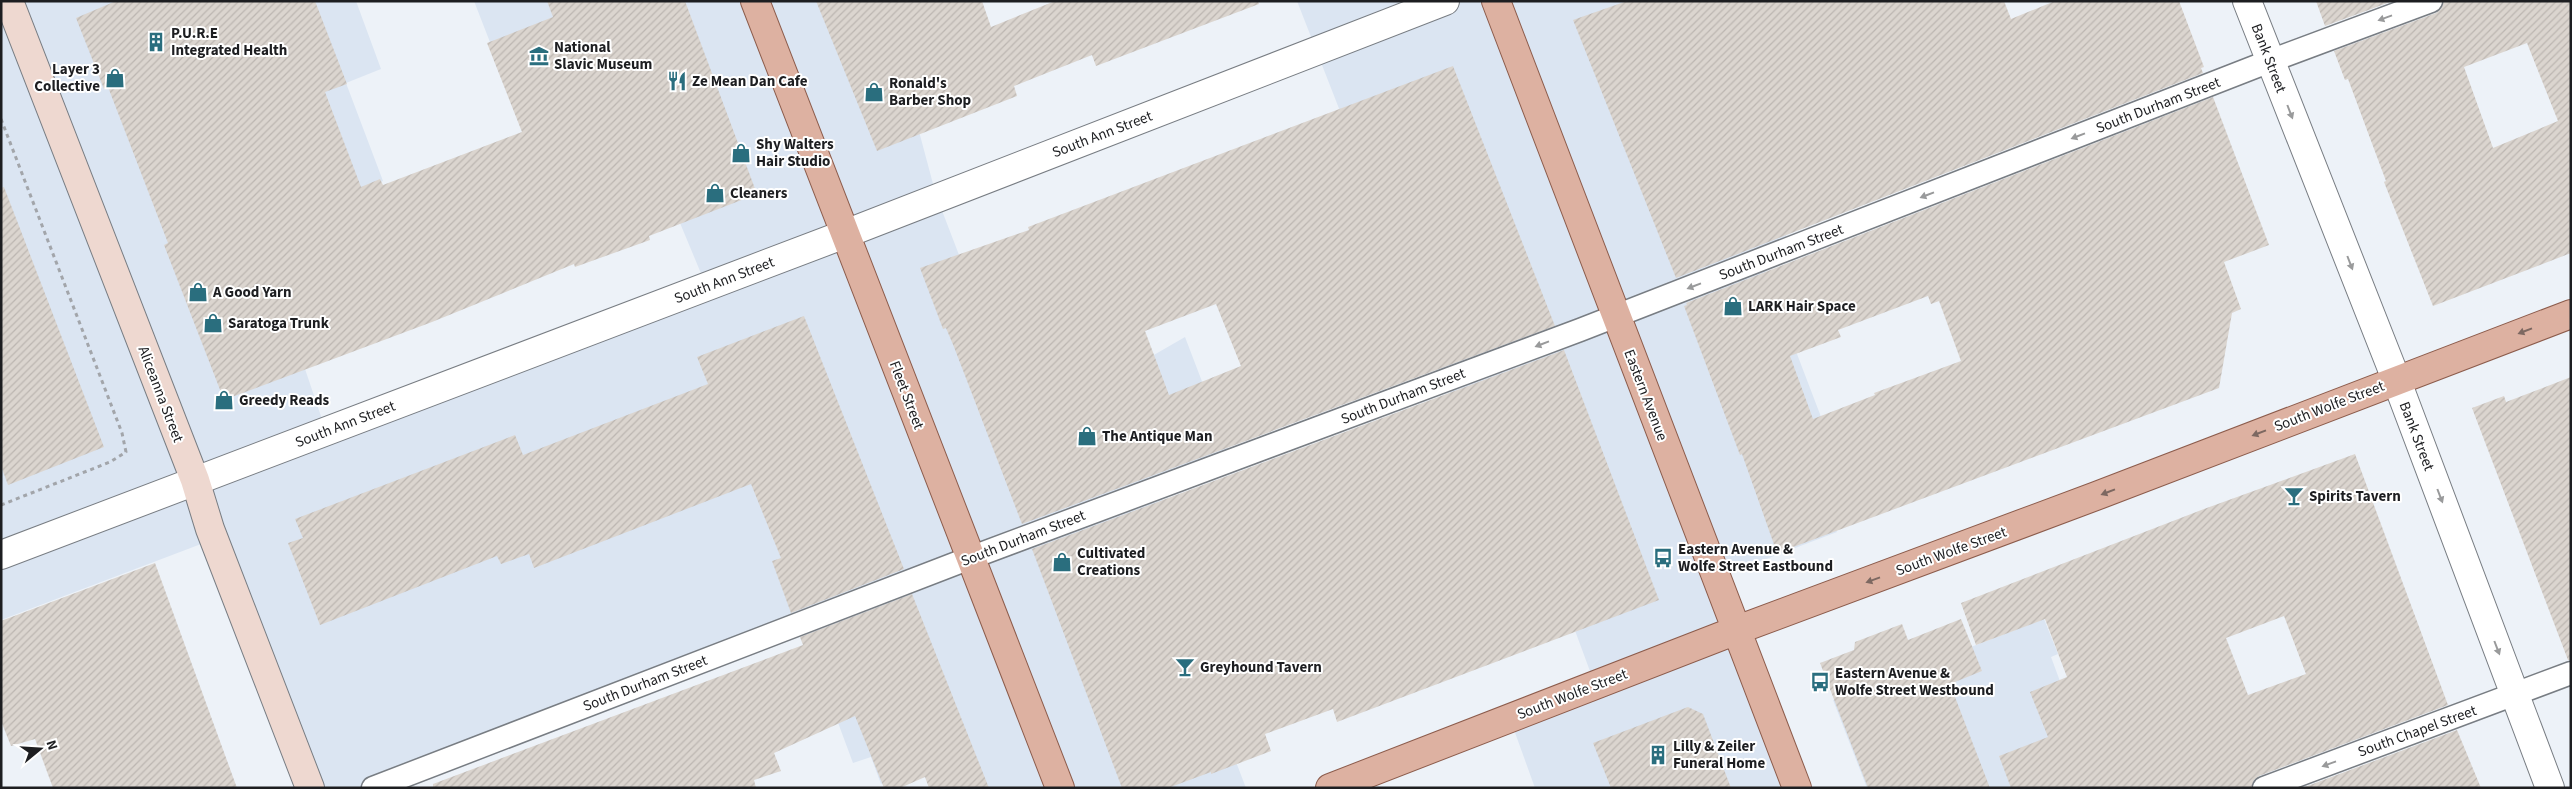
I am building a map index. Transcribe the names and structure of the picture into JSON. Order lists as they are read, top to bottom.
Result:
{
  "streets": {
    "main road": [
      "Aliceanna Street",
      "Fleet Street",
      "Eastern Avenue",
      "South Wolfe Street"
    ],
    "street": ["Bank Street", "South Ann Street"],
    "lane": ["South Durham Street", "South Chapel Street"]
  },
  "crossings": [
    ["Bank Street", "South Durham Street"],
    ["Bank Street", "South Wolfe Street"],
    ["Bank Street", "South Chapel Street"],
    ["South Durham Street", "Fleet Street"],
    ["South Durham Street", "Eastern Avenue"],
    ["South Ann Street", "Aliceanna Street"],
    ["South Ann Street", "Fleet Street"],
    ["Eastern Avenue", "South Wolfe Street"]
  ],
  "one_way": [
    "Bank Street",
    "South Durham Street",
    "South Wolfe Street",
    "South Chapel Street"
  ],
  "places": {
    "building": ["P.U.R.E Integrated Health", "Lilly & Zeiler Funeral Home"],
    "museum": ["National Slavic Museum"],
    "shop": [
      "Layer 3 Collective",
      "Ronald's Barber Shop",
      "Shy Walters Hair Studio",
      "Cleaners",
      "A Good Yarn",
      "LARK Hair Space",
      "Saratoga Trunk",
      "Greedy Reads",
      "The Antique Man",
      "Cultivated Creations"
    ],
    "restaurant": ["Ze Mean Dan Cafe"],
    "bar": ["Spirits Tavern", "Greyhound Tavern"],
    "bus stop": ["Eastern Avenue & Wolfe Street Eastbound", "Eastern Avenue & Wolfe Street Westbound"]
  },
  "north": "right"
}
